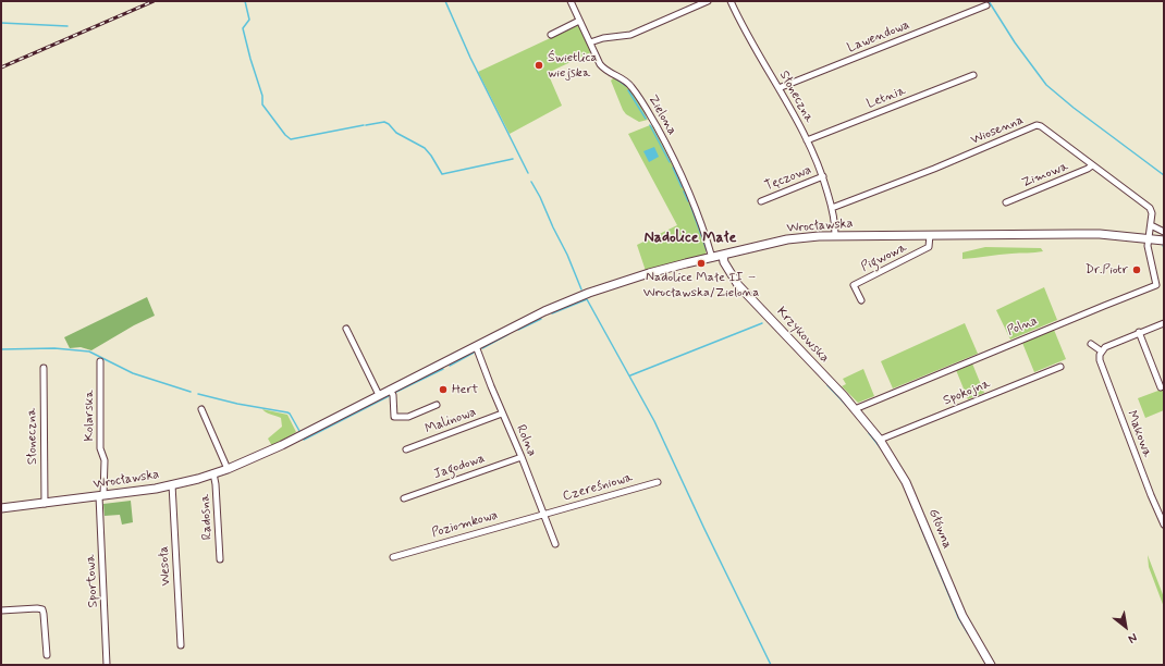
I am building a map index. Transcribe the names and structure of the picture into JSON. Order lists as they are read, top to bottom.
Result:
{
  "streets": {
    "street": [
      "Lawendowa",
      "Słoneczna",
      "Letnia",
      "Zielona",
      "Wiosenna",
      "Zimowa",
      "Tęczowa",
      "Wrocławska",
      "Pigwowa",
      "Polna",
      "Krzykowska",
      "Spokojna",
      "Kolarska",
      "Malinowa",
      "Makowa",
      "Rolna",
      "Jagodowa",
      "Czereśniowa",
      "Radosna",
      "Poziomkowa",
      "Główna",
      "Wesoła",
      "Sportowa"
    ]
  },
  "crossings": [
    ["Lawendowa", "Słoneczna"],
    ["Słoneczna", "Letnia"],
    ["Słoneczna", "Wiosenna"],
    ["Słoneczna", "Tęczowa"],
    ["Słoneczna", "Wrocławska"],
    ["Zielona", "Wrocławska"],
    ["Wiosenna", "Zimowa"],
    ["Wiosenna", "Wrocławska"],
    ["Wiosenna", "Polna"],
    ["Wrocławska", "Pigwowa"],
    ["Wrocławska", "Polna"],
    ["Wrocławska", "Krzykowska"],
    ["Wrocławska", "Kolarska"],
    ["Wrocławska", "Rolna"],
    ["Wrocławska", "Radosna"],
    ["Wrocławska", "Wesoła"],
    ["Wrocławska", "Sportowa"],
    ["Polna", "Krzykowska"],
    ["Polna", "Główna"],
    ["Krzykowska", "Główna"],
    ["Spokojna", "Główna"],
    ["Kolarska", "Sportowa"],
    ["Malinowa", "Rolna"],
    ["Rolna", "Jagodowa"],
    ["Rolna", "Czereśniowa"],
    ["Rolna", "Poziomkowa"],
    ["Czereśniowa", "Poziomkowa"]
  ],
  "districts": ["Nadolice Małe"],
  "places": [
    "Świetlica wiejska",
    "Nadolice Małe II – Wrocławska/Zielona",
    "Dr.Piotr",
    "Hert"
  ],
  "north": "bottom right"
}
